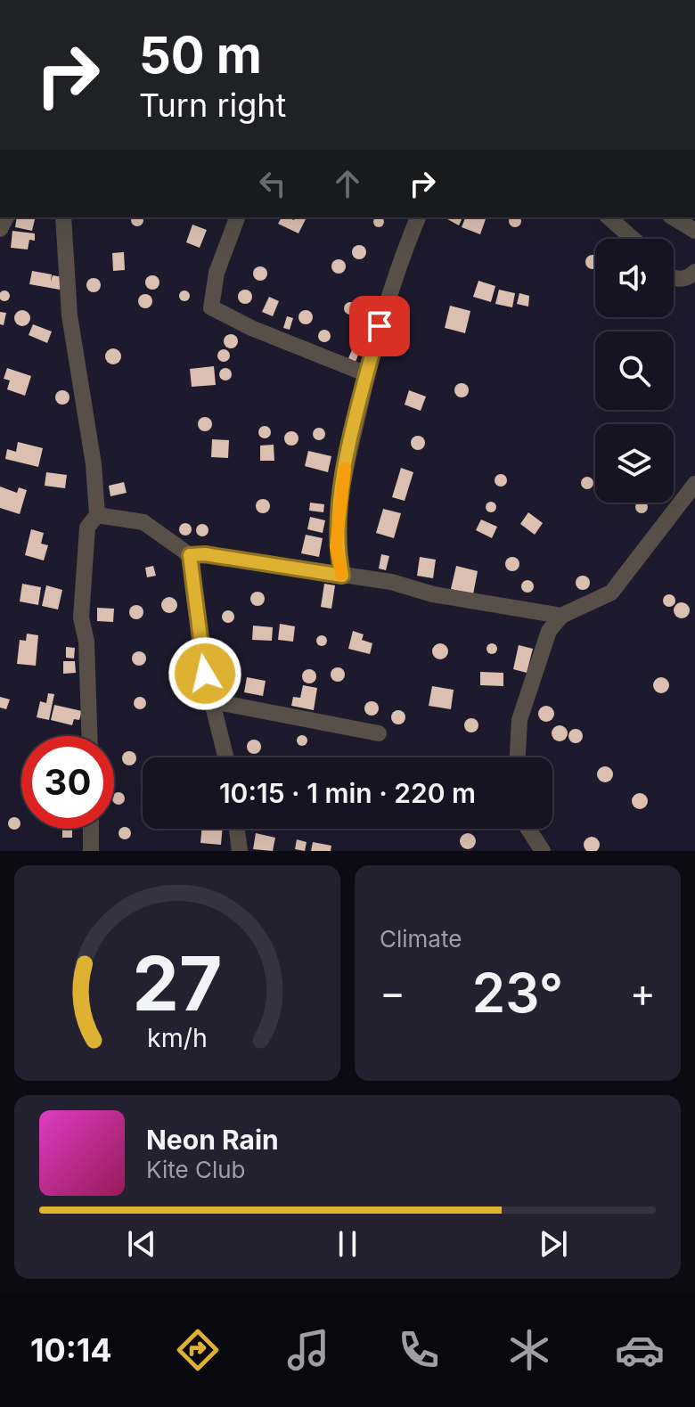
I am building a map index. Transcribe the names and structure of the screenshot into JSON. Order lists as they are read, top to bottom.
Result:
{
  "page": {
    "turn": ["50 m", "Turn right"],
    "limit": "30",
    "trip": "10:15 · 1 min · 220 m",
    "tile": "Climate",
    "heat": ["−", "23°", "+"],
    "song": ["Neon Rain", "Kite Club"],
    "tabs": "10:14",
    "gauge": ["27", "km/h"]
  }
}
